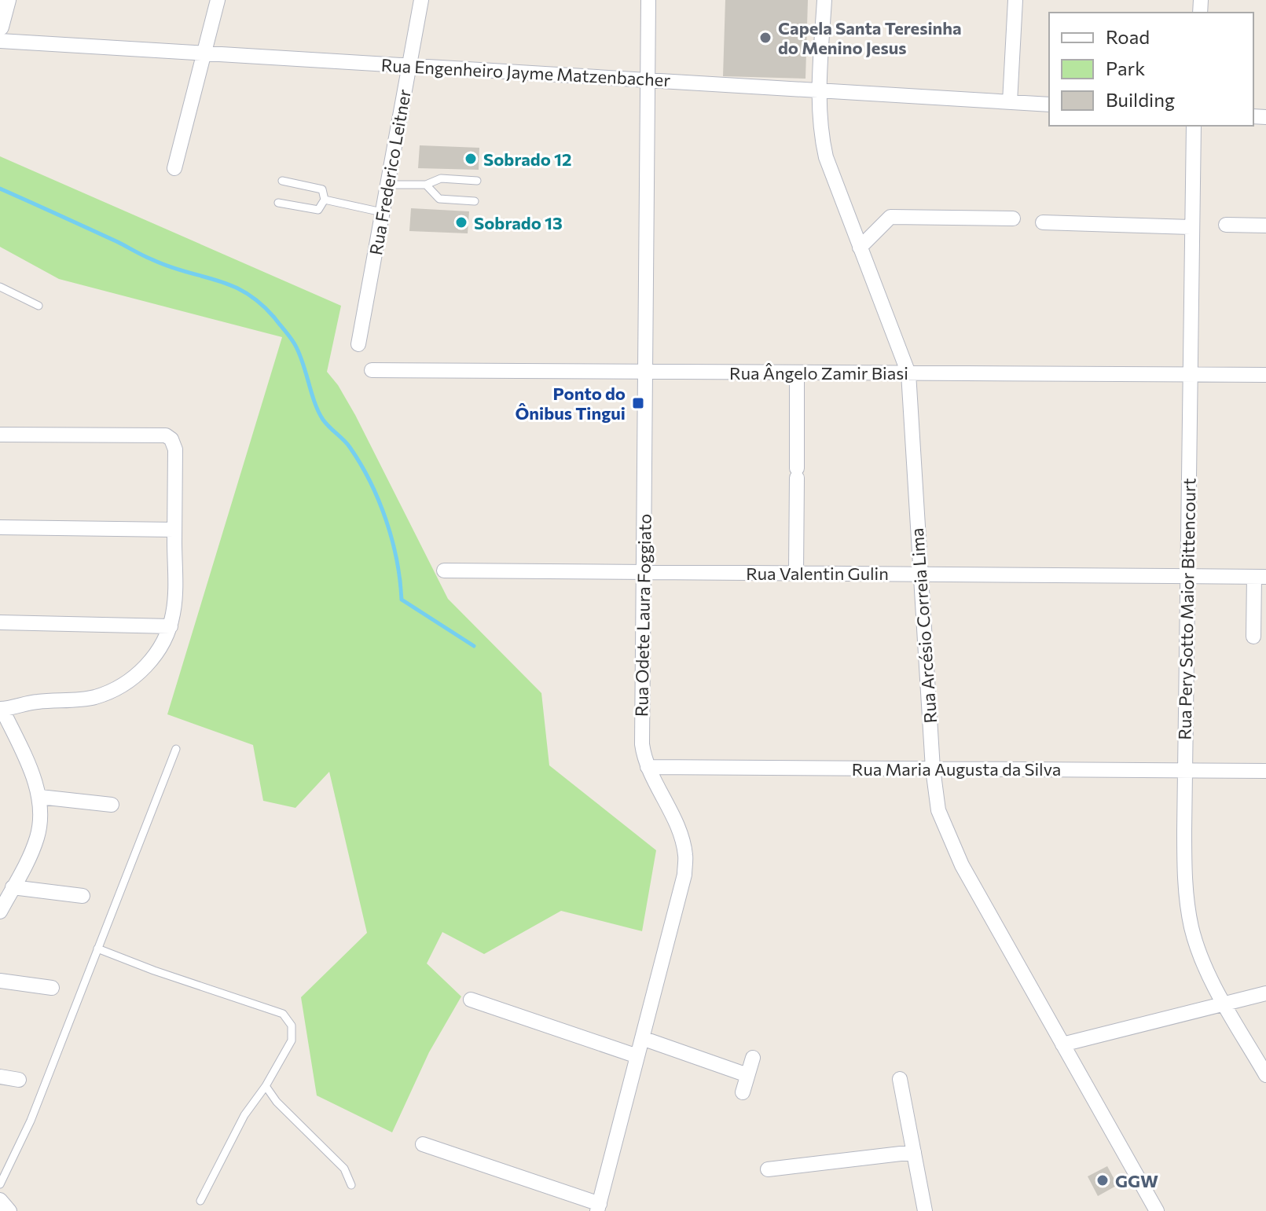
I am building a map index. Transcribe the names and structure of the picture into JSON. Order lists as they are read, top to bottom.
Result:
{
  "streets": {
    "street": [
      "Rua Engenheiro Jayme Matzenbacher",
      "Rua Frederico Leitner",
      "Rua Ângelo Zamir Biasi",
      "Rua Valentin Gulin",
      "Rua Pery Sotto Maior Bittencourt",
      "Rua Odete Laura Foggiato",
      "Rua Arcésio Correia Lima",
      "Rua Maria Augusta da Silva"
    ]
  },
  "crossings": [
    ["Rua Engenheiro Jayme Matzenbacher", "Rua Frederico Leitner"],
    ["Rua Engenheiro Jayme Matzenbacher", "Rua Odete Laura Foggiato"],
    ["Rua Engenheiro Jayme Matzenbacher", "Rua Arcésio Correia Lima"],
    ["Rua Ângelo Zamir Biasi", "Rua Pery Sotto Maior Bittencourt"],
    ["Rua Ângelo Zamir Biasi", "Rua Odete Laura Foggiato"],
    ["Rua Ângelo Zamir Biasi", "Rua Arcésio Correia Lima"],
    ["Rua Valentin Gulin", "Rua Pery Sotto Maior Bittencourt"],
    ["Rua Valentin Gulin", "Rua Odete Laura Foggiato"],
    ["Rua Valentin Gulin", "Rua Arcésio Correia Lima"],
    ["Rua Pery Sotto Maior Bittencourt", "Rua Maria Augusta da Silva"],
    ["Rua Odete Laura Foggiato", "Rua Maria Augusta da Silva"],
    ["Rua Arcésio Correia Lima", "Rua Maria Augusta da Silva"]
  ],
  "places": {
    "other": [
      "Capela Santa Teresinha do Menino Jesus",
      "Sobrado 12",
      "Sobrado 13",
      "GGW"
    ],
    "transit": ["Ponto do Ônibus Tingui"]
  },
  "legend": ["Road", "Park", "Building"]
}
